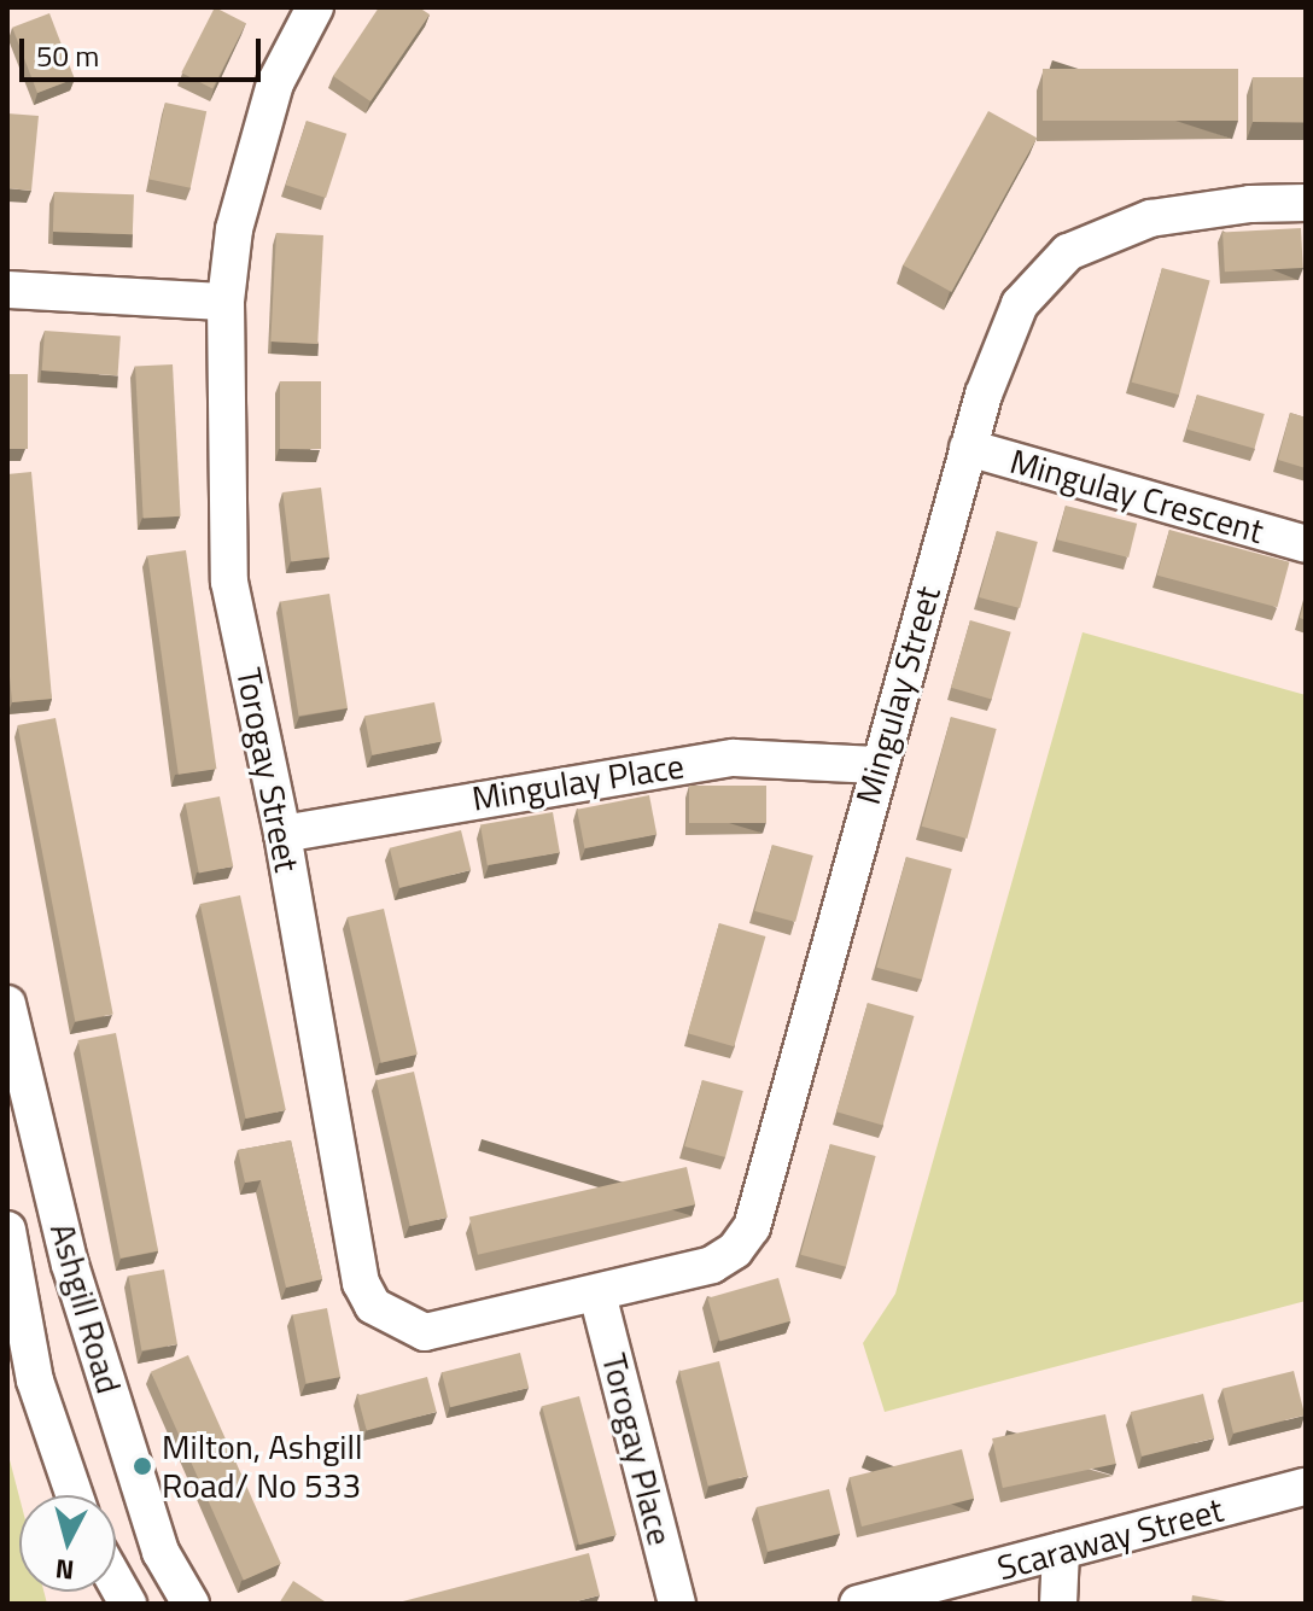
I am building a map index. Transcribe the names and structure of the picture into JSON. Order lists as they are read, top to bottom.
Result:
{
  "streets": {
    "street": [
      "Mingulay Crescent",
      "Mingulay Street",
      "Torogay Street",
      "Mingulay Place",
      "Ashgill Road",
      "Torogay Place",
      "Scaraway Street"
    ]
  },
  "crossings": [
    ["Mingulay Crescent", "Mingulay Street"],
    ["Mingulay Street", "Torogay Street"],
    ["Mingulay Street", "Mingulay Place"],
    ["Mingulay Street", "Torogay Place"],
    ["Torogay Street", "Mingulay Place"],
    ["Torogay Street", "Torogay Place"]
  ],
  "places": ["Milton, Ashgill Road/ No 533"],
  "scale_bar": "50 m",
  "north": "bottom"
}
